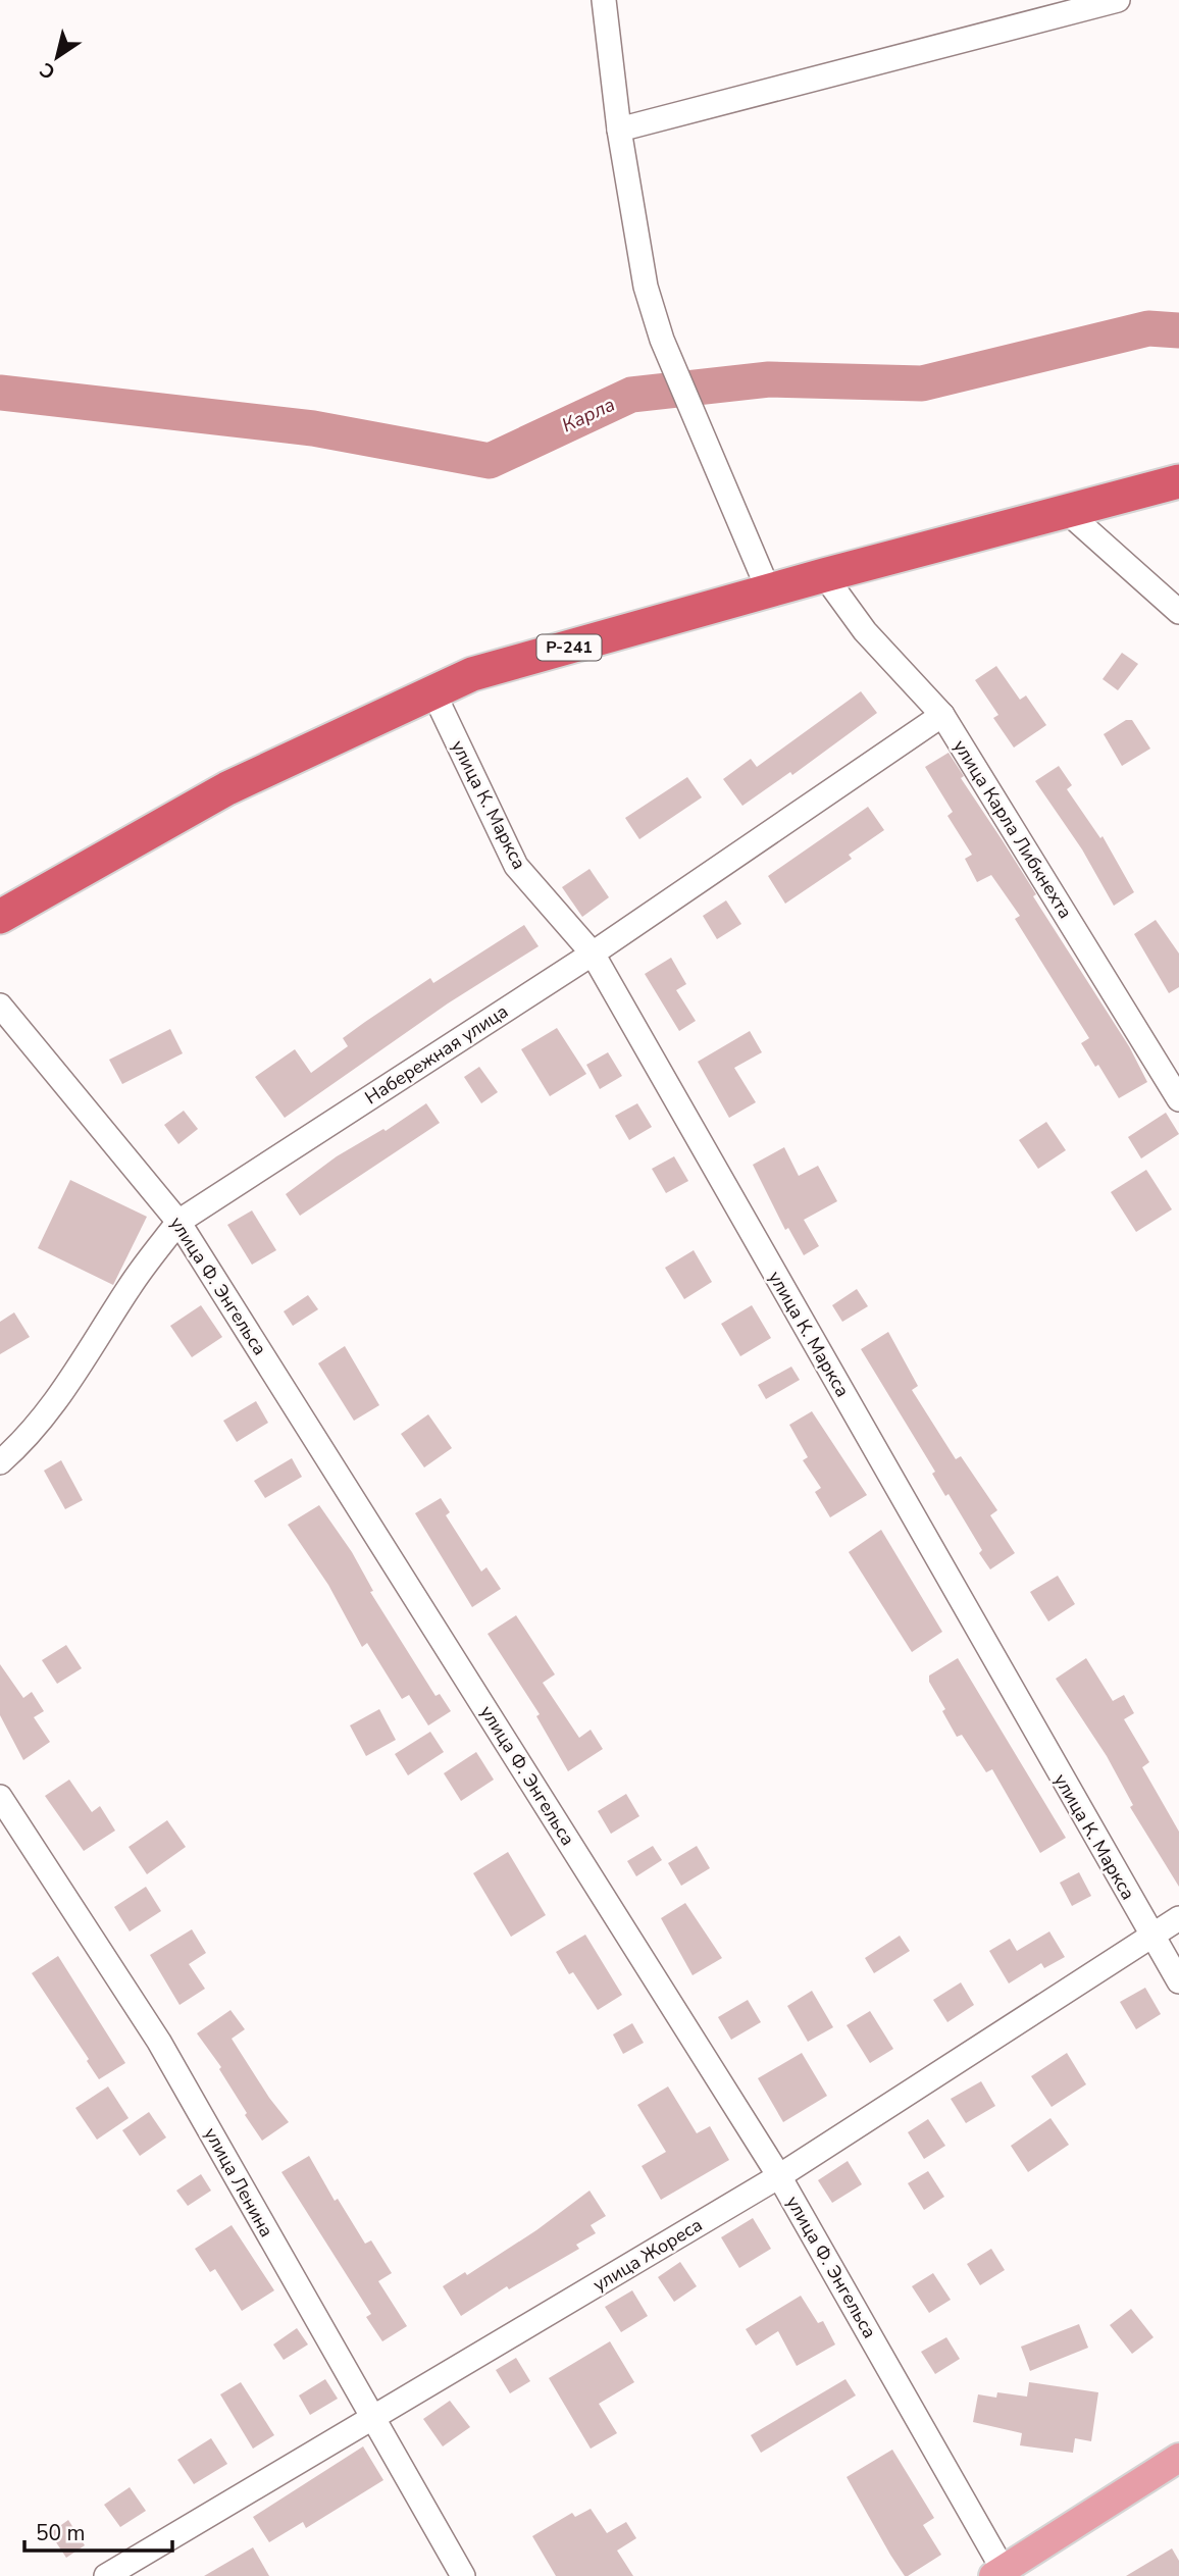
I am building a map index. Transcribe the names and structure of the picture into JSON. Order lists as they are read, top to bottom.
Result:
{
  "streets": {
    "highway": ["Р-241"],
    "street": [
      "улица К. Маркса",
      "улица Карла Либкнехта",
      "Набережная улица",
      "улица Ф. Энгельса",
      "улица Ленина",
      "улица Жореса"
    ]
  },
  "crossings": [
    ["Р-241", "улица К. Маркса"],
    ["Р-241", "улица Карла Либкнехта"],
    ["улица К. Маркса", "Набережная улица"],
    ["улица К. Маркса", "улица Жореса"],
    ["улица Карла Либкнехта", "Набережная улица"],
    ["Набережная улица", "улица Ф. Энгельса"],
    ["улица Ф. Энгельса", "улица Жореса"],
    ["улица Ленина", "улица Жореса"]
  ],
  "water": ["Карла"],
  "scale_bar": "50 m",
  "north": "bottom left"
}
